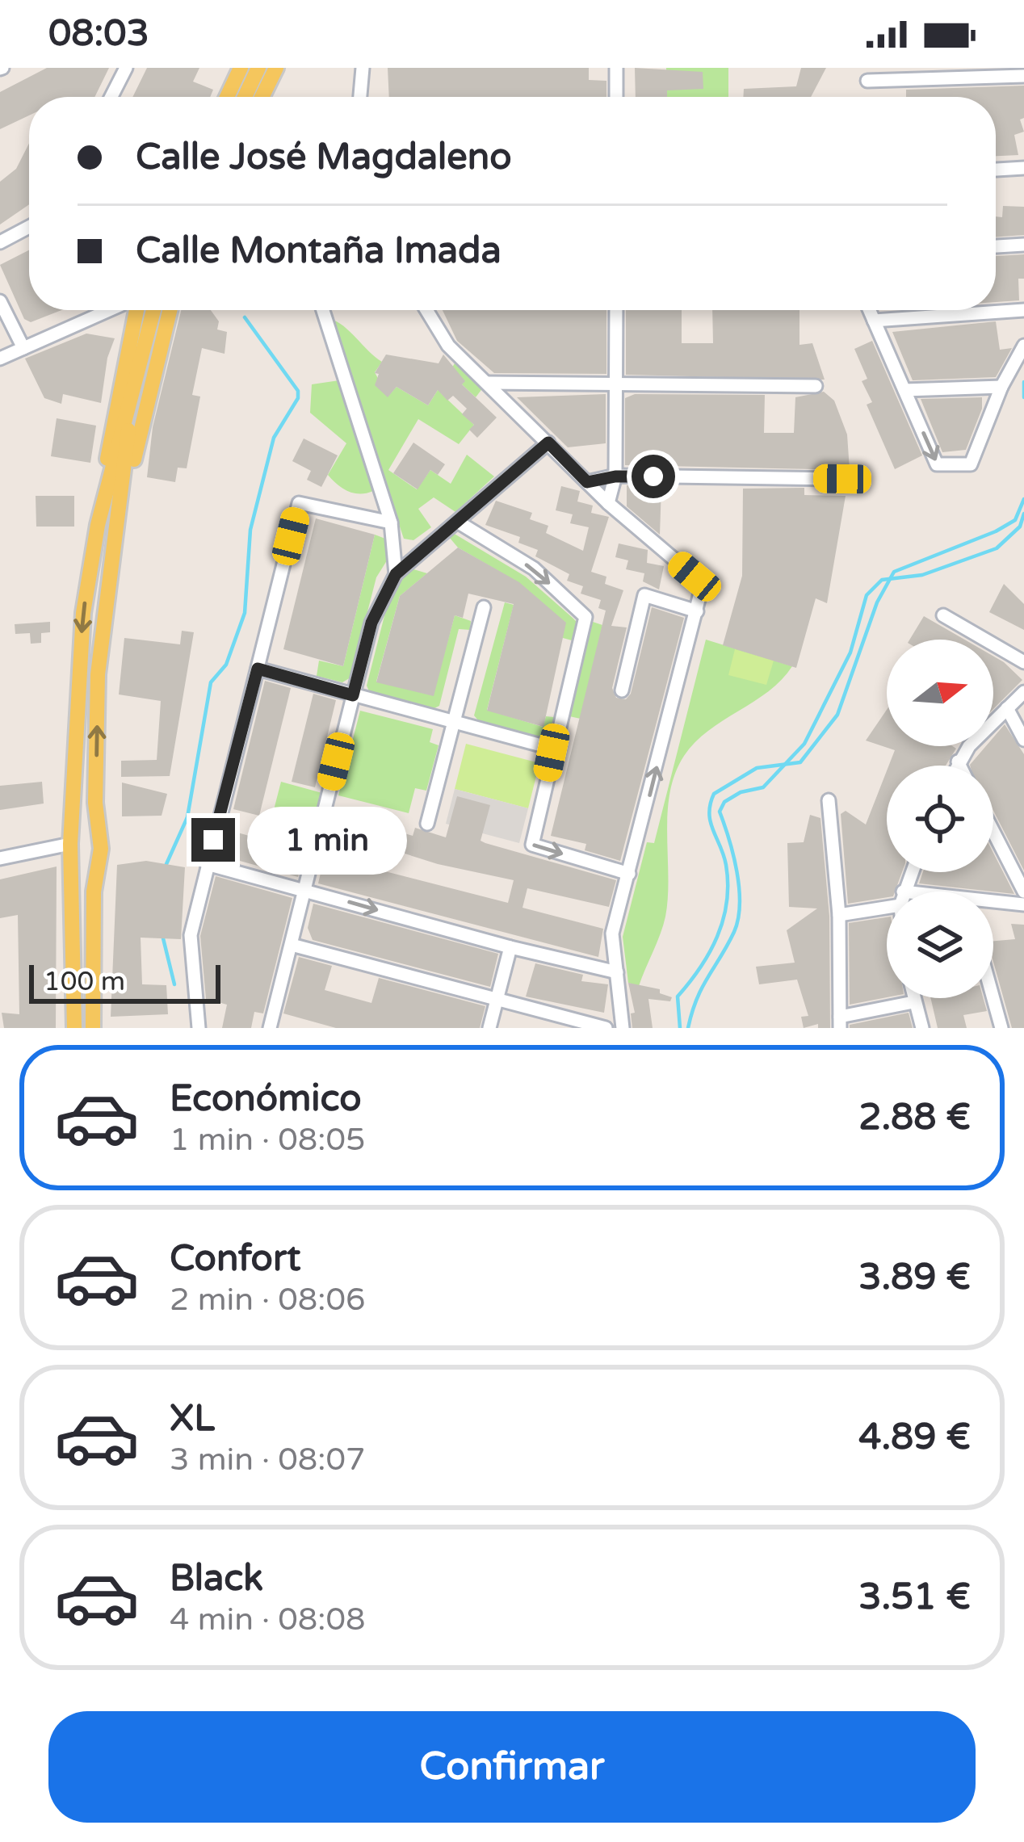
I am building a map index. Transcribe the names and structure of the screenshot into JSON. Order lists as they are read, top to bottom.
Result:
{
  "scale_bar": "100 m",
  "north": "right",
  "page": {
    "status": "08:03",
    "banner": ["Calle José Magdaleno", "Calle Montaña Imada"],
    "bubble": "1 min",
    "scale": "100 m",
    "list": [
      {
        "name": "Económico",
        "note": "1 min · 08:05",
        "value": "2.88 €"
      },
      {
        "name": "Confort",
        "note": "2 min · 08:06",
        "value": "3.89 €"
      },
      {
        "name": "XL",
        "note": "3 min · 08:07",
        "value": "4.89 €"
      },
      {
        "name": "Black",
        "note": "4 min · 08:08",
        "value": "3.51 €"
      }
    ],
    "buttons": "Confirmar"
  }
}
